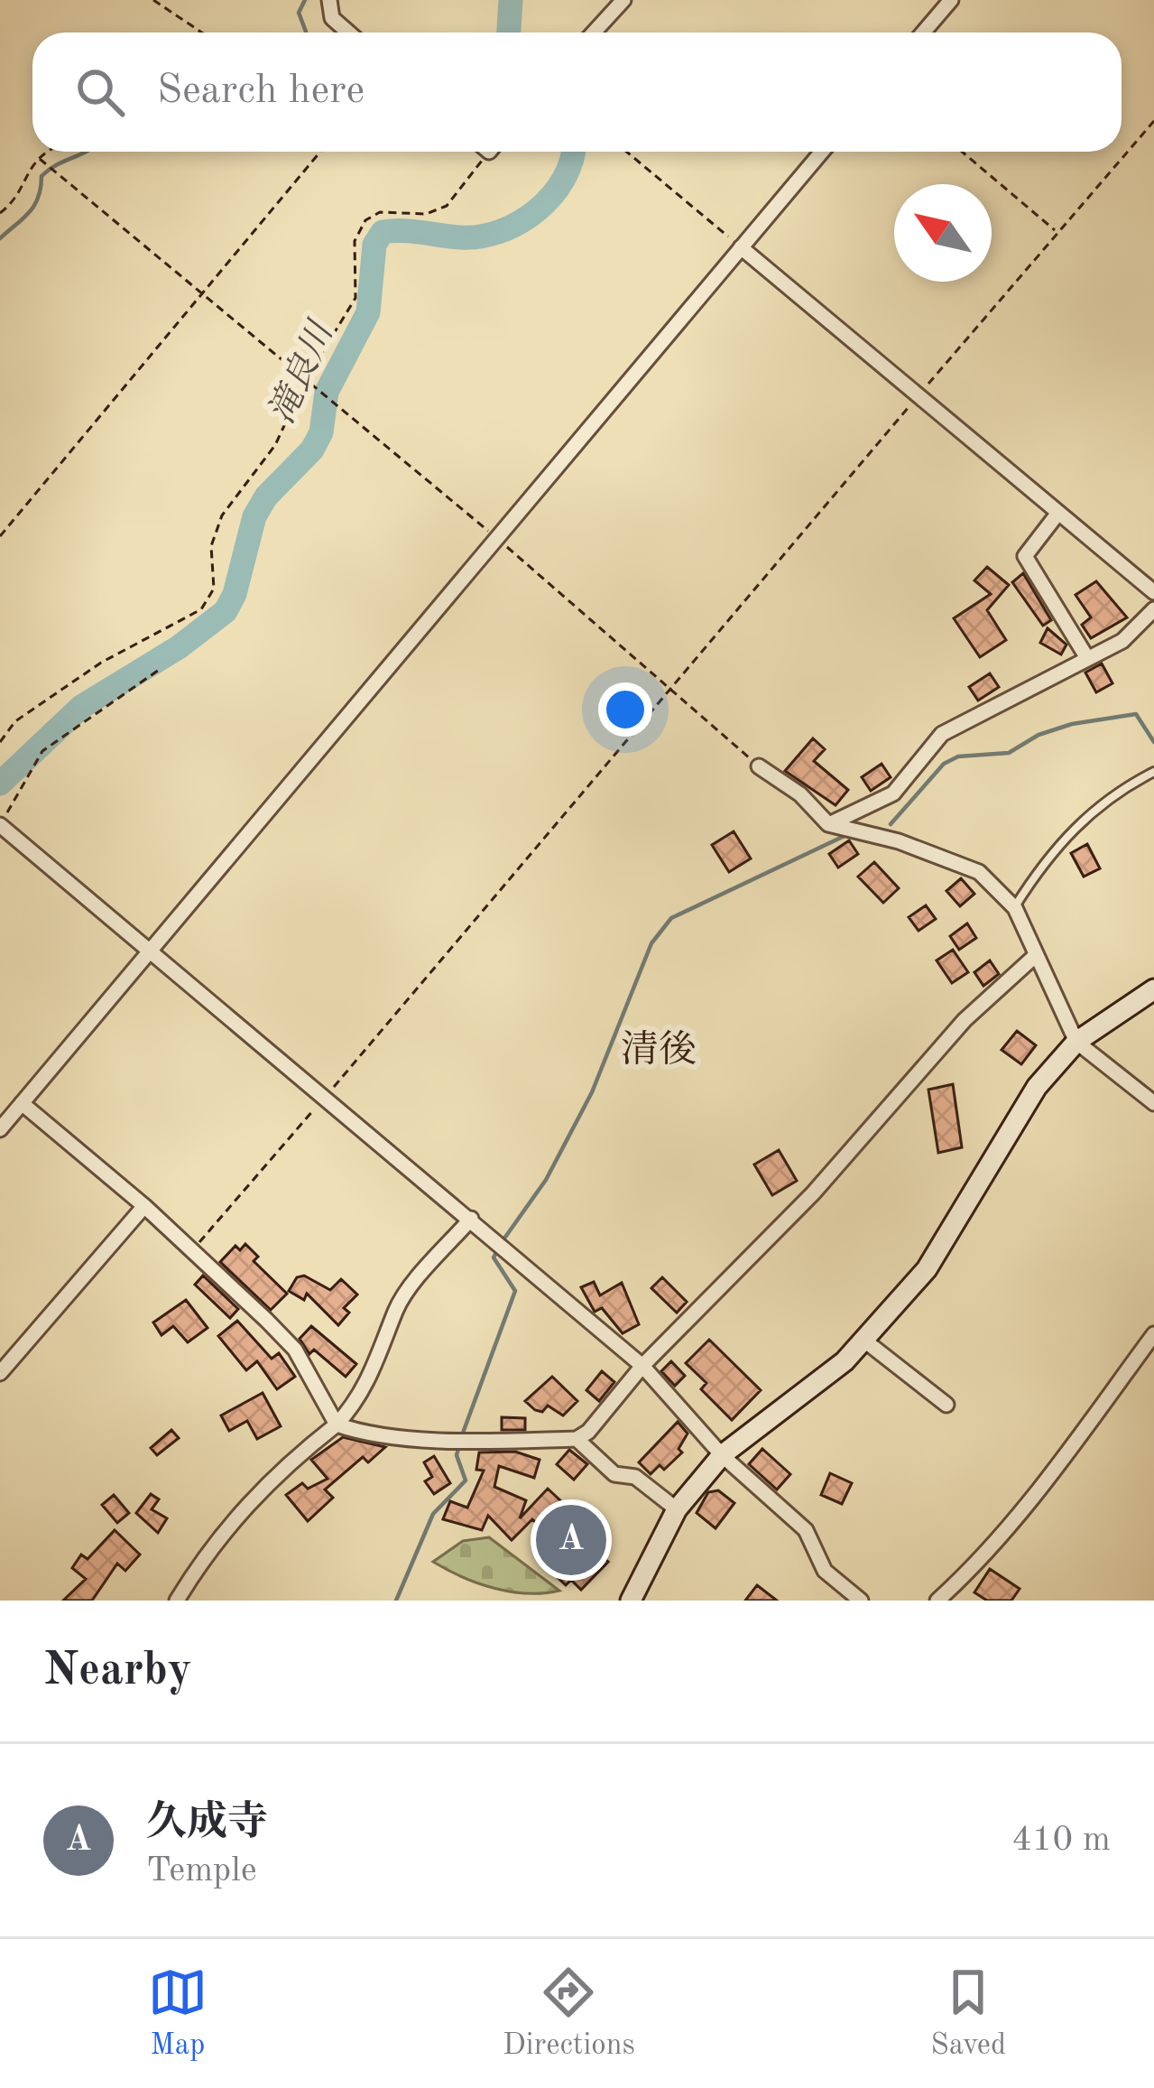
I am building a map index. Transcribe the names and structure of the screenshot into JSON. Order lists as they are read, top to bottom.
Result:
{
  "districts": ["清後"],
  "water": ["滝良川"],
  "north": "top left",
  "page": {
    "search": "Search here",
    "pins": "A",
    "heading": "Nearby",
    "list": [
      {
        "mark": "A",
        "name": "久成寺",
        "note": "Temple",
        "value": "410 m"
      }
    ],
    "nav": ["Map", "Directions", "Saved"]
  }
}
